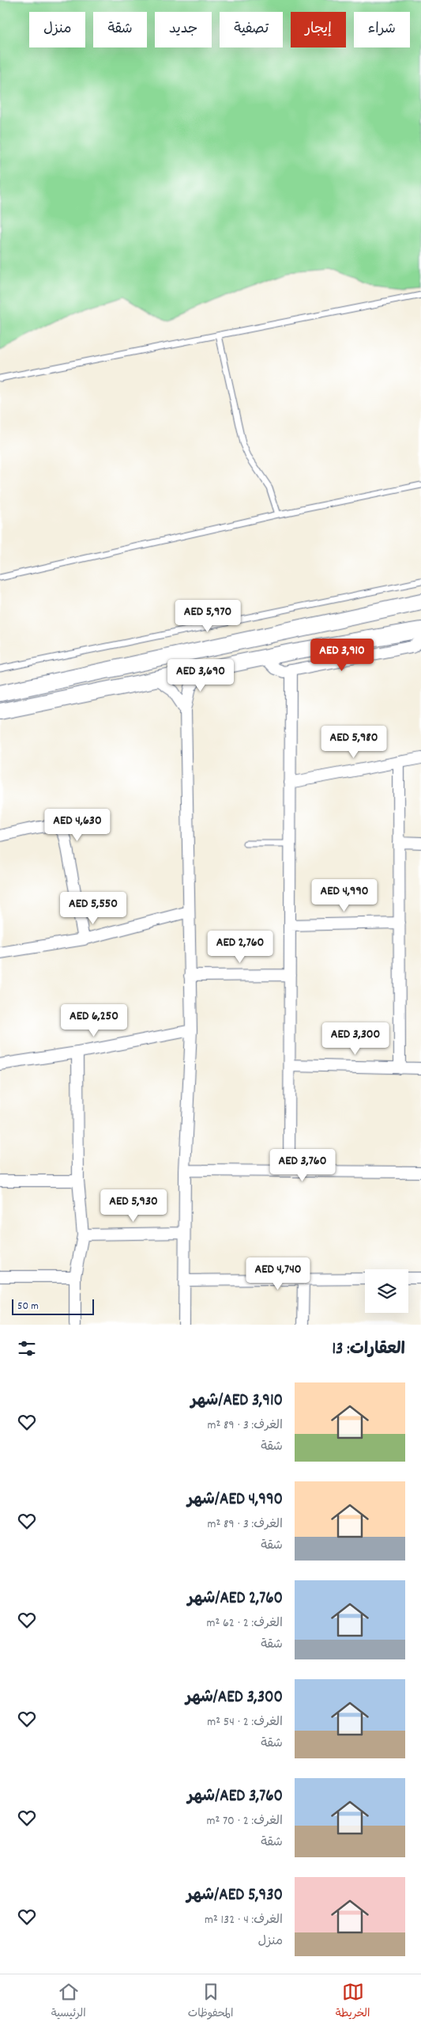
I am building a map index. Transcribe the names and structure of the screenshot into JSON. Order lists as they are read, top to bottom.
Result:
{
  "scale_bar": "50 m",
  "page": {
    "chip": [
      "شراء",
      "إيجار",
      "تصفية",
      "جديد",
      "شقة",
      "منزل"
    ],
    "price": [
      "AED 5,970",
      "AED 3,910",
      "AED 3,690",
      "AED 5,980",
      "AED 4,630",
      "AED 4,990",
      "AED 5,550",
      "AED 2,760",
      "AED 6,250",
      "AED 3,300",
      "AED 3,760",
      "AED 5,930",
      "AED 4,740"
    ],
    "scale": "50 m",
    "heading": "العقارات: 13",
    "list": [
      {
        "name": "AED 3,910/شهر",
        "note": "الغرف: 3 · 89 m² · شقة"
      },
      {
        "name": "AED 4,990/شهر",
        "note": "الغرف: 3 · 89 m² · شقة"
      },
      {
        "name": "AED 2,760/شهر",
        "note": "الغرف: 2 · 62 m² · شقة"
      },
      {
        "name": "AED 3,300/شهر",
        "note": "الغرف: 2 · 54 m² · شقة"
      },
      {
        "name": "AED 3,760/شهر",
        "note": "الغرف: 2 · 70 m² · شقة"
      },
      {
        "name": "AED 5,930/شهر",
        "note": "الغرف: 4 · 132 m² · منزل"
      }
    ],
    "tabs": ["الخريطة", "المحفوظات", "الرئيسية"]
  }
}
